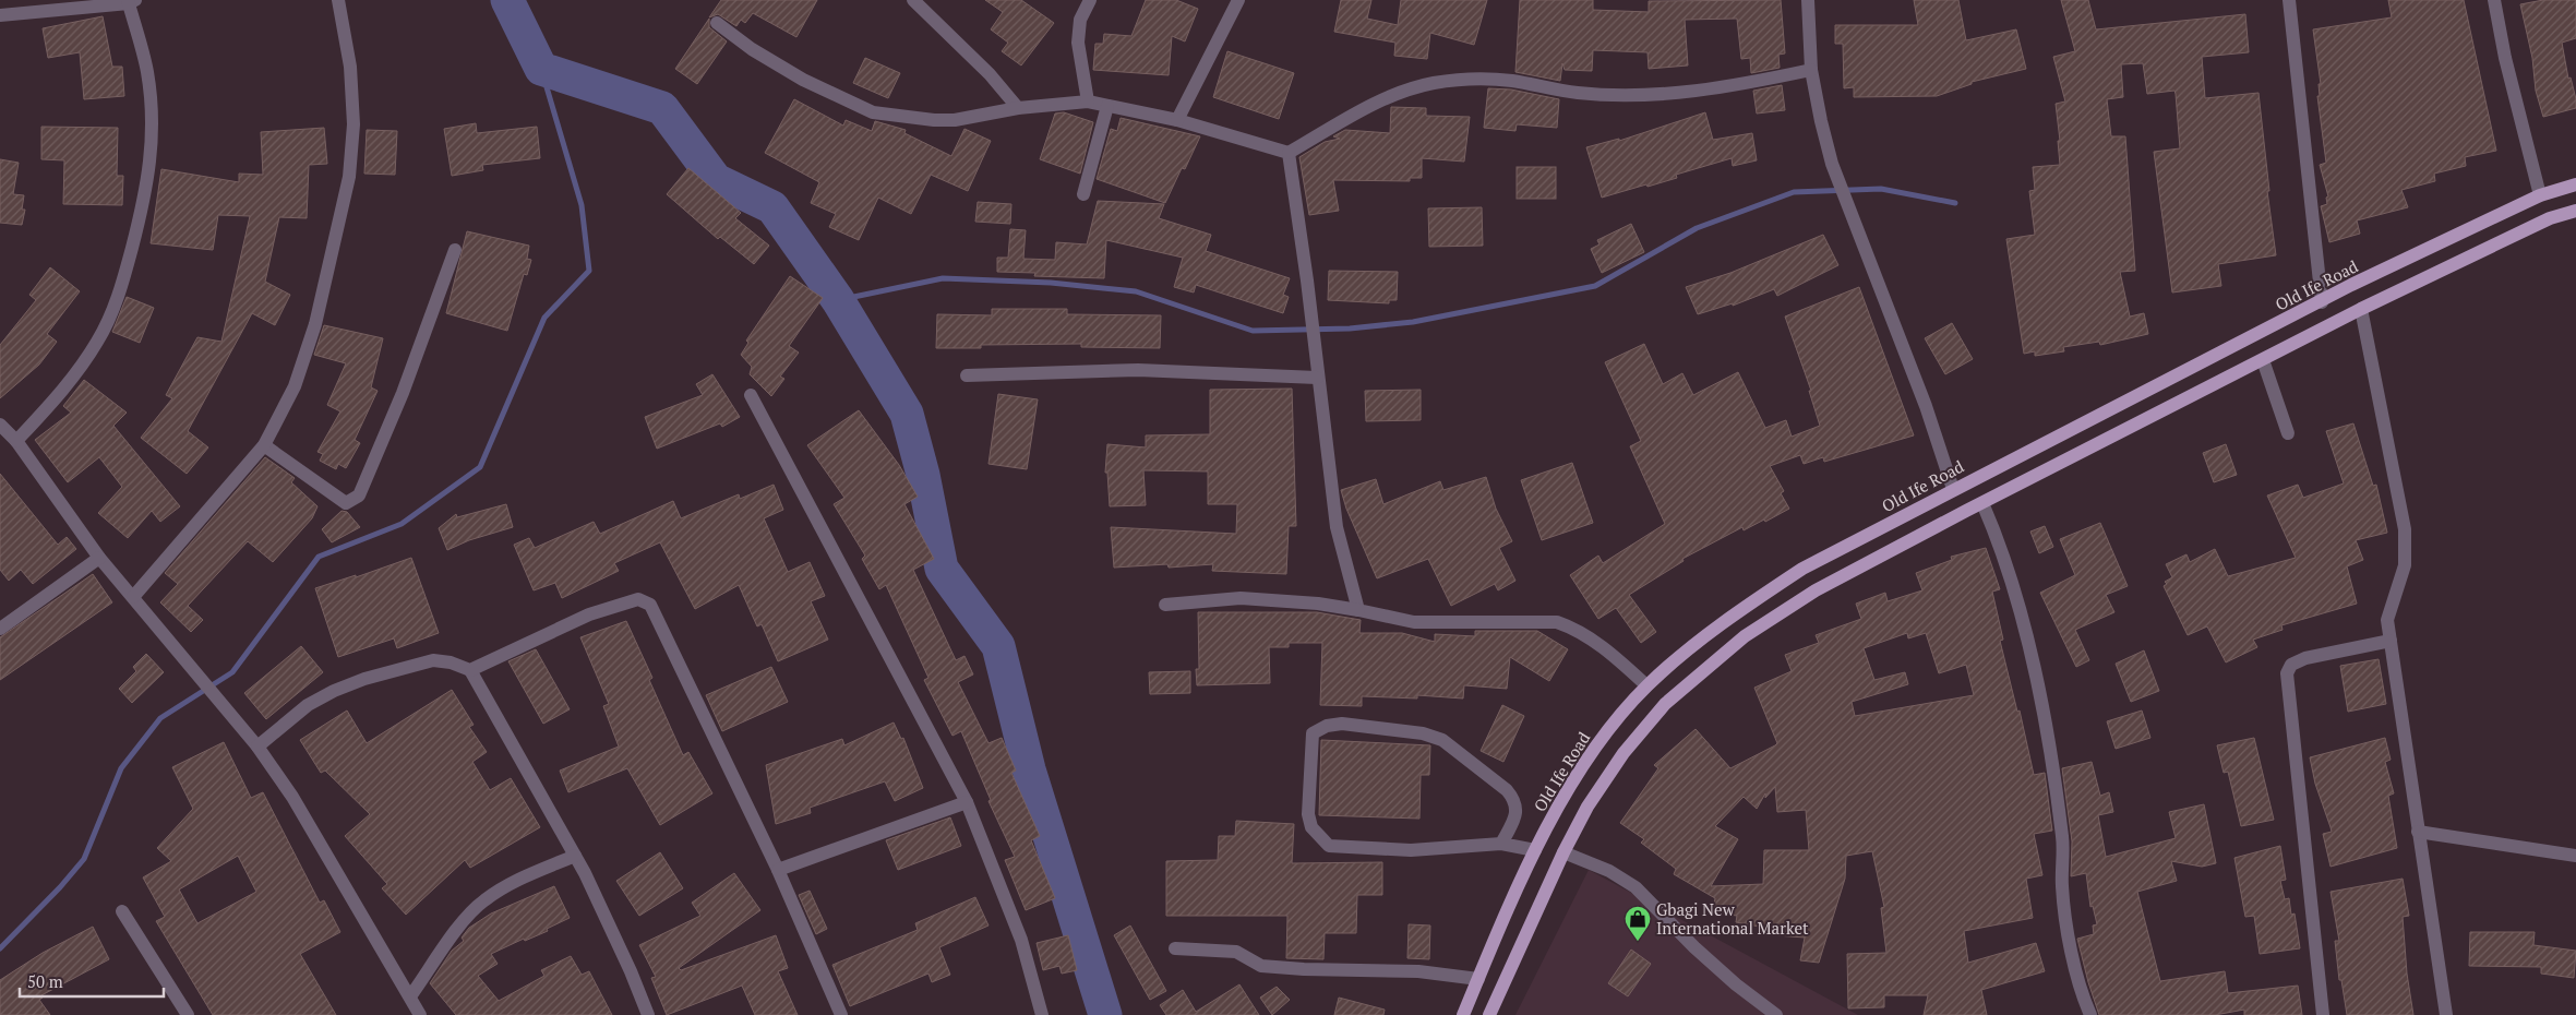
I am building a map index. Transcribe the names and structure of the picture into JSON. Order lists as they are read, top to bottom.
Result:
{
  "streets": {
    "main road": ["Old Ife Road"]
  },
  "places": {
    "shop": ["Gbagi New International Market"]
  },
  "scale_bar": "50 m"
}
